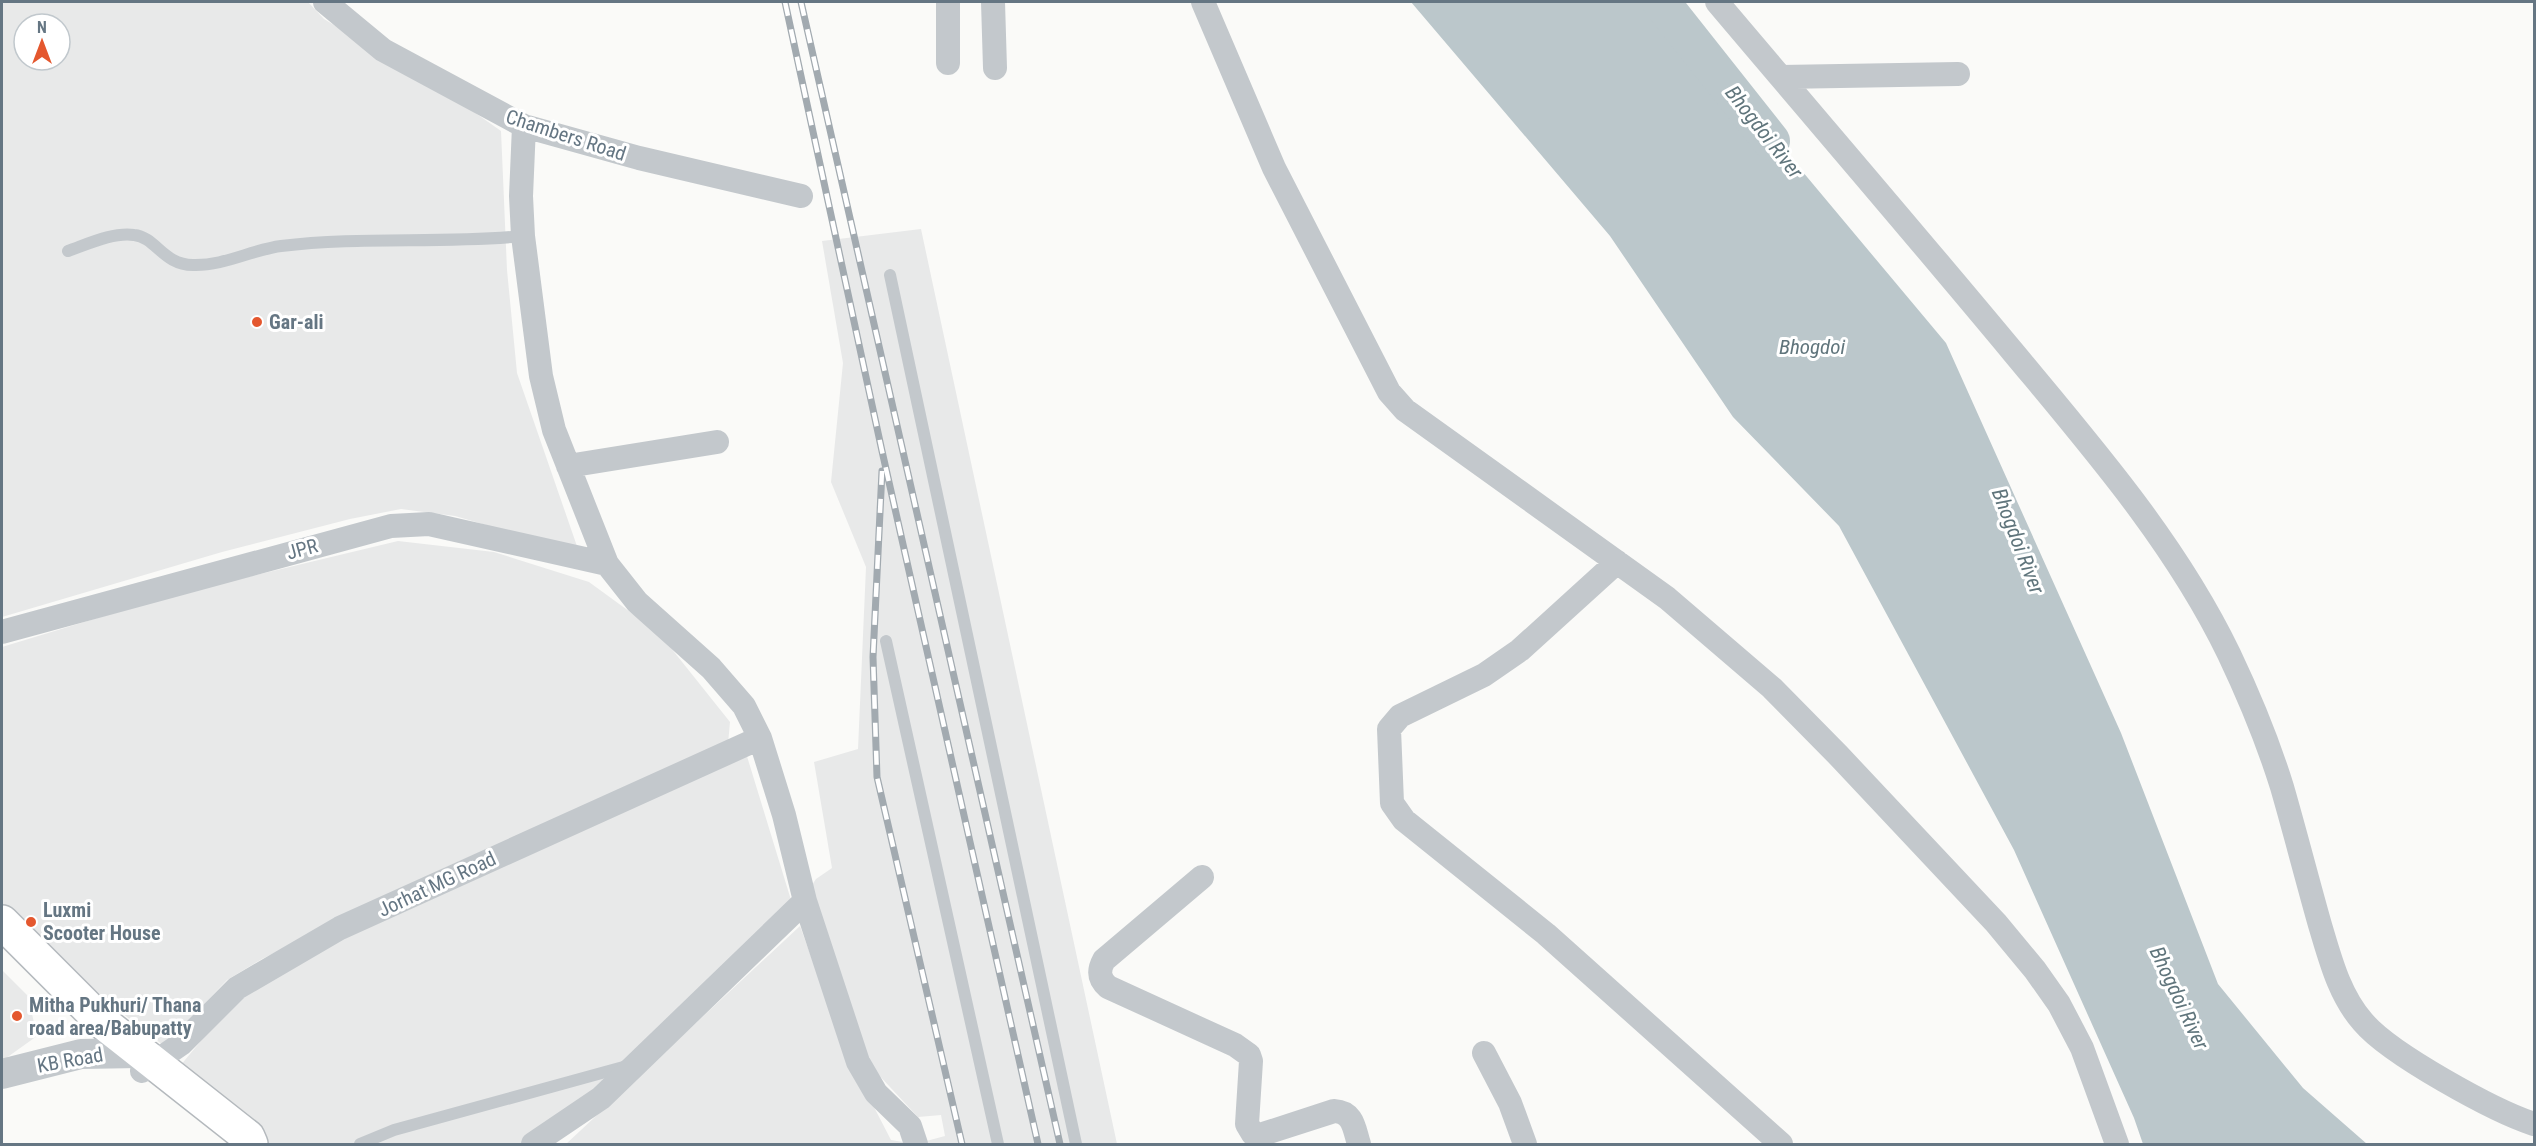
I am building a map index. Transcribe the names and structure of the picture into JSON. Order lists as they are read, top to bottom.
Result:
{
  "streets": {
    "street": [
      "Chambers Road",
      "JPR",
      "Jorhat MG Road",
      "KB Road"
    ]
  },
  "crossings": [
    ["Jorhat MG Road", "KB Road"]
  ],
  "water": ["Bhogdoi River", "Bhogdoi"],
  "places": ["Gar-ali", "Luxmi Scooter House", "Mitha Pukhuri/ Thana road area/Babupatty"],
  "north": "top"
}
